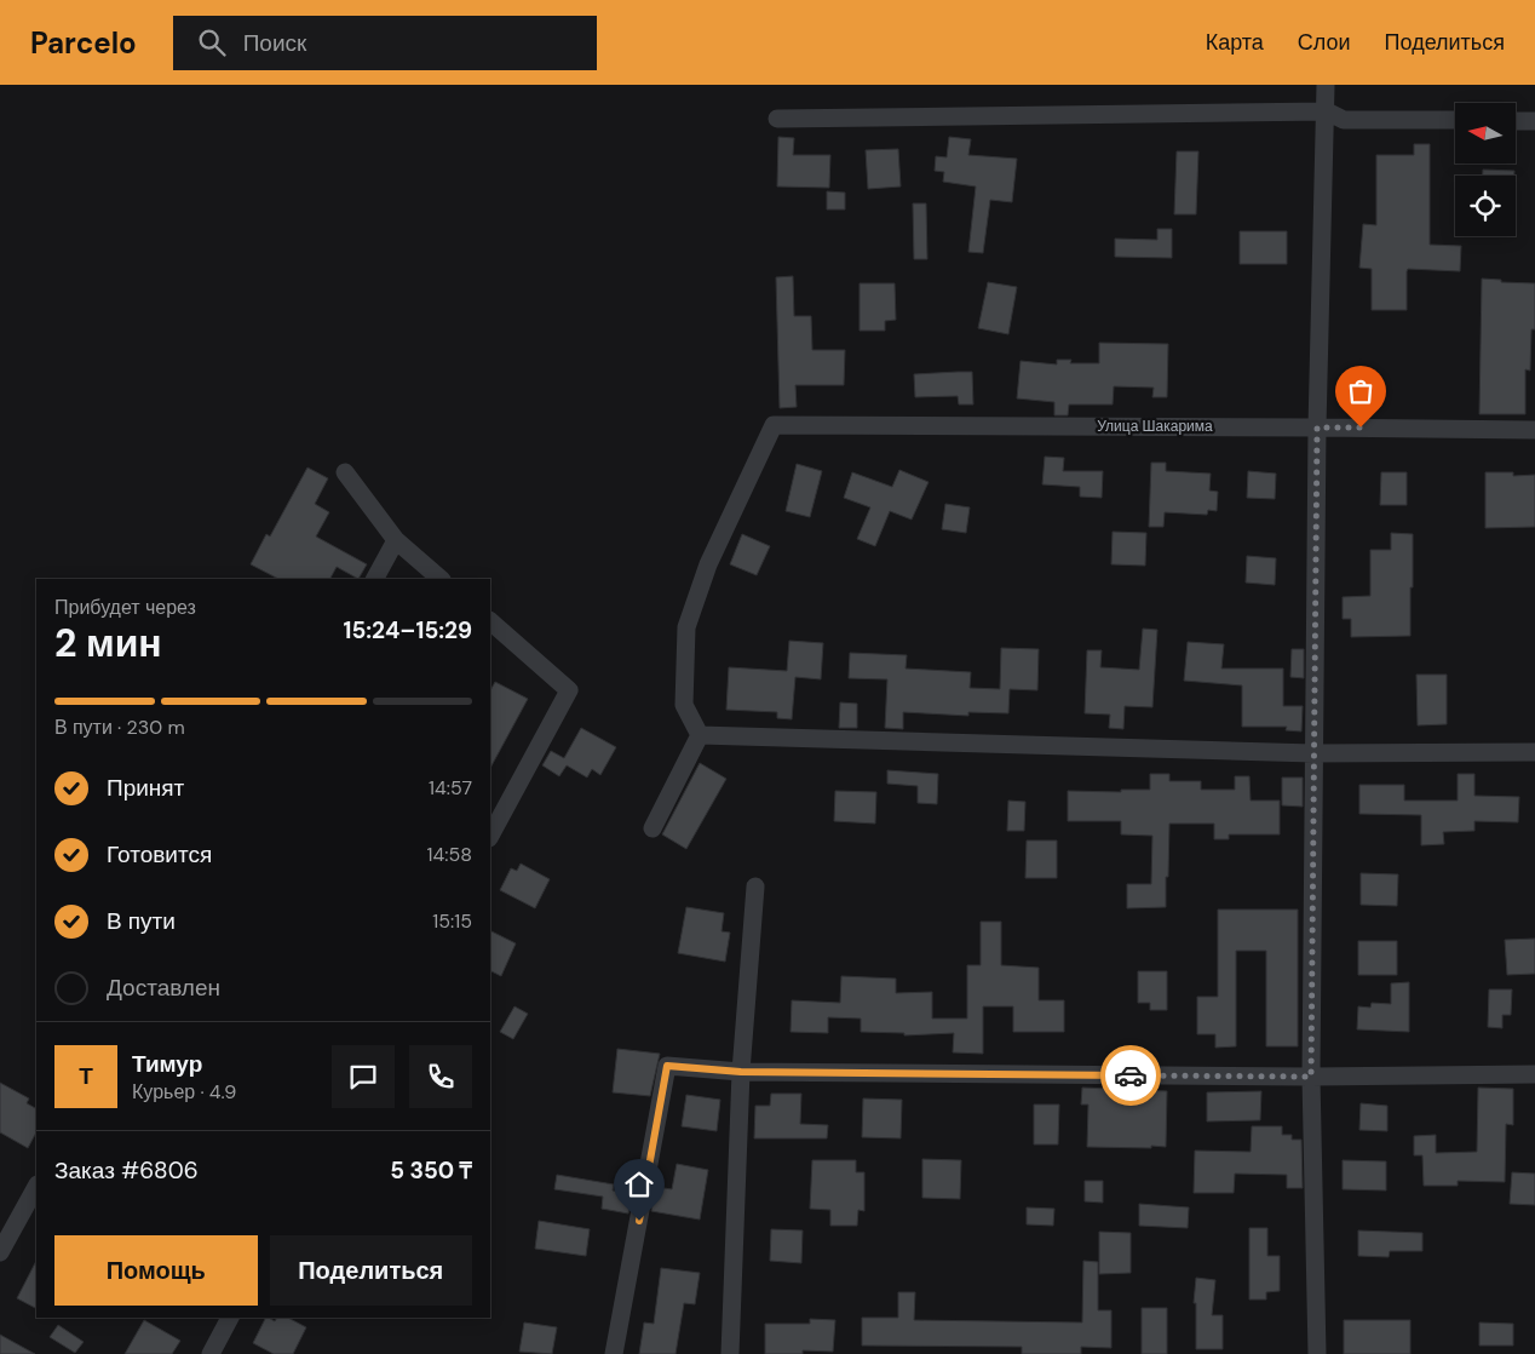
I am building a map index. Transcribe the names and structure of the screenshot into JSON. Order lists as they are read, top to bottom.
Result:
{
  "streets": {
    "street": ["Улица Шакарима"]
  },
  "north": "left",
  "page": {
    "header": "Parcelo",
    "search": "Поиск",
    "nav": ["Карта", "Слои", "Поделиться"],
    "heading": ["2 мин", "Прибудет через", "15:24–15:29"],
    "panel": [
      "Тимур",
      "Курьер · 4.9",
      "Заказ #6806",
      "5 350 ₸"
    ],
    "bar": "В пути · 230 m",
    "list": [
      ["Принят", "14:57"],
      ["Готовится", "14:58"],
      ["В пути", "15:15"],
      "Доставлен"
    ],
    "round": "Т",
    "buttons": ["Помощь", "Поделиться"]
  }
}
